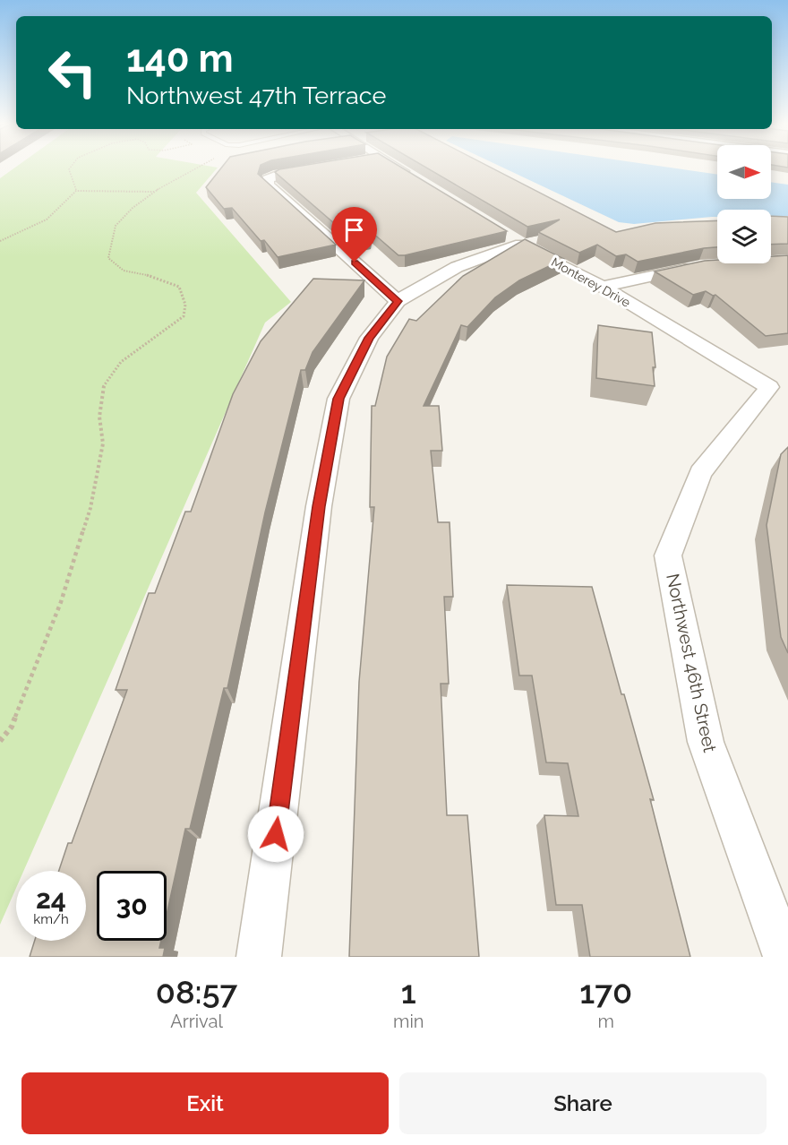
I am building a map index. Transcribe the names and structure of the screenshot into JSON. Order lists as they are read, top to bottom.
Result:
{
  "streets": {
    "street": ["Monterey Drive", "Northwest 46th Street"]
  },
  "crossings": [
    ["Monterey Drive", "Northwest 46th Street"]
  ],
  "north": "right",
  "page": {
    "turn": ["140 m", "Northwest 47th Terrace"],
    "speed": "24 km/h",
    "limit": "30",
    "eta": [
      "08:57",
      "Arrival",
      "1",
      "min",
      "170",
      "m"
    ],
    "buttons": ["Exit", "Share"]
  }
}
